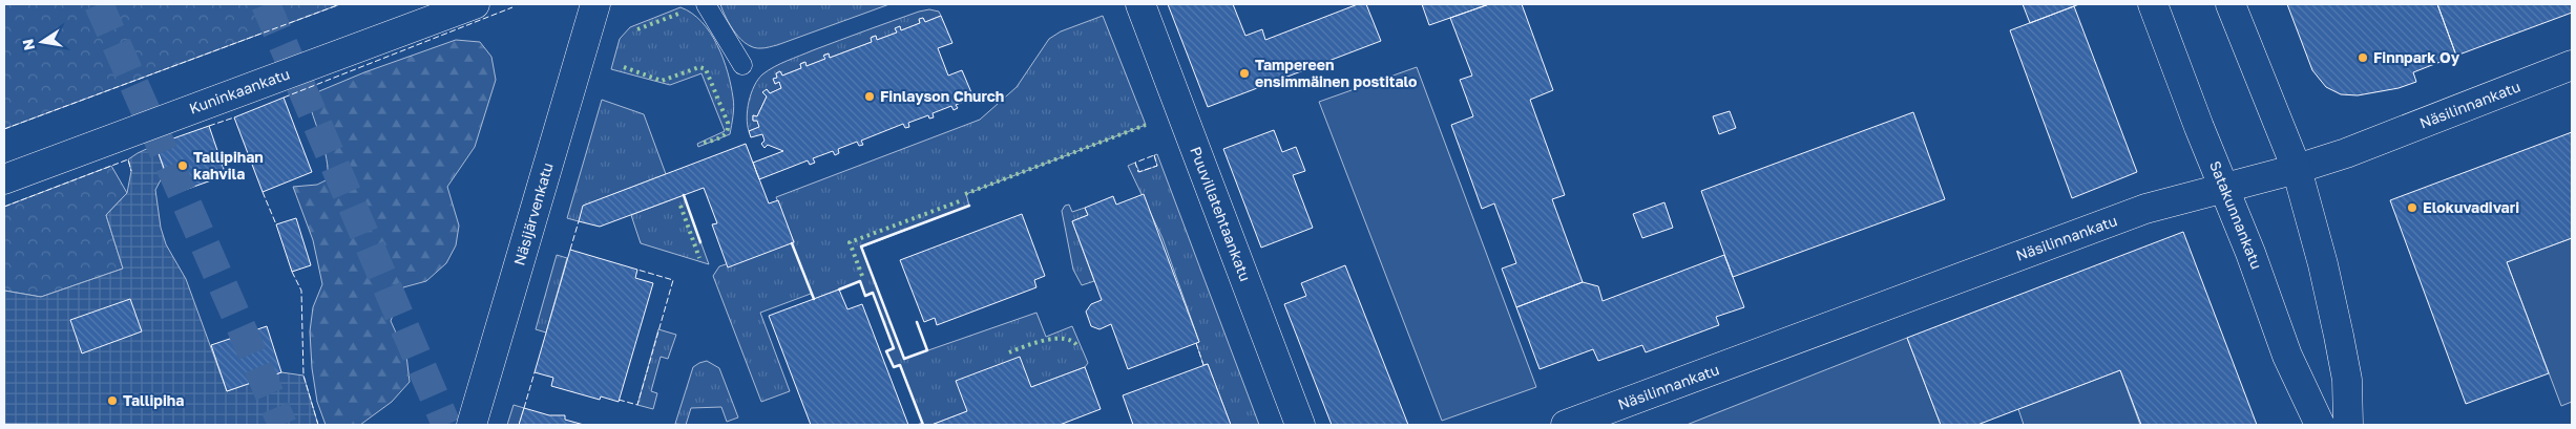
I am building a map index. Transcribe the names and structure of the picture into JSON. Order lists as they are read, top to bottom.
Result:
{
  "streets": {
    "street": [
      "Kuninkaankatu",
      "Näsilinnankatu",
      "Näsijärvenkatu",
      "Puuvillatehtaankatu",
      "Satakunnankatu"
    ]
  },
  "crossings": [
    ["Näsilinnankatu", "Satakunnankatu"]
  ],
  "places": [
    "Finnpark Oy",
    "Tampereen ensimmäinen postitalo",
    "Finlayson Church",
    "Tallipihan kahvila",
    "Elokuvadivari",
    "Tallipiha"
  ],
  "north": "left"
}
